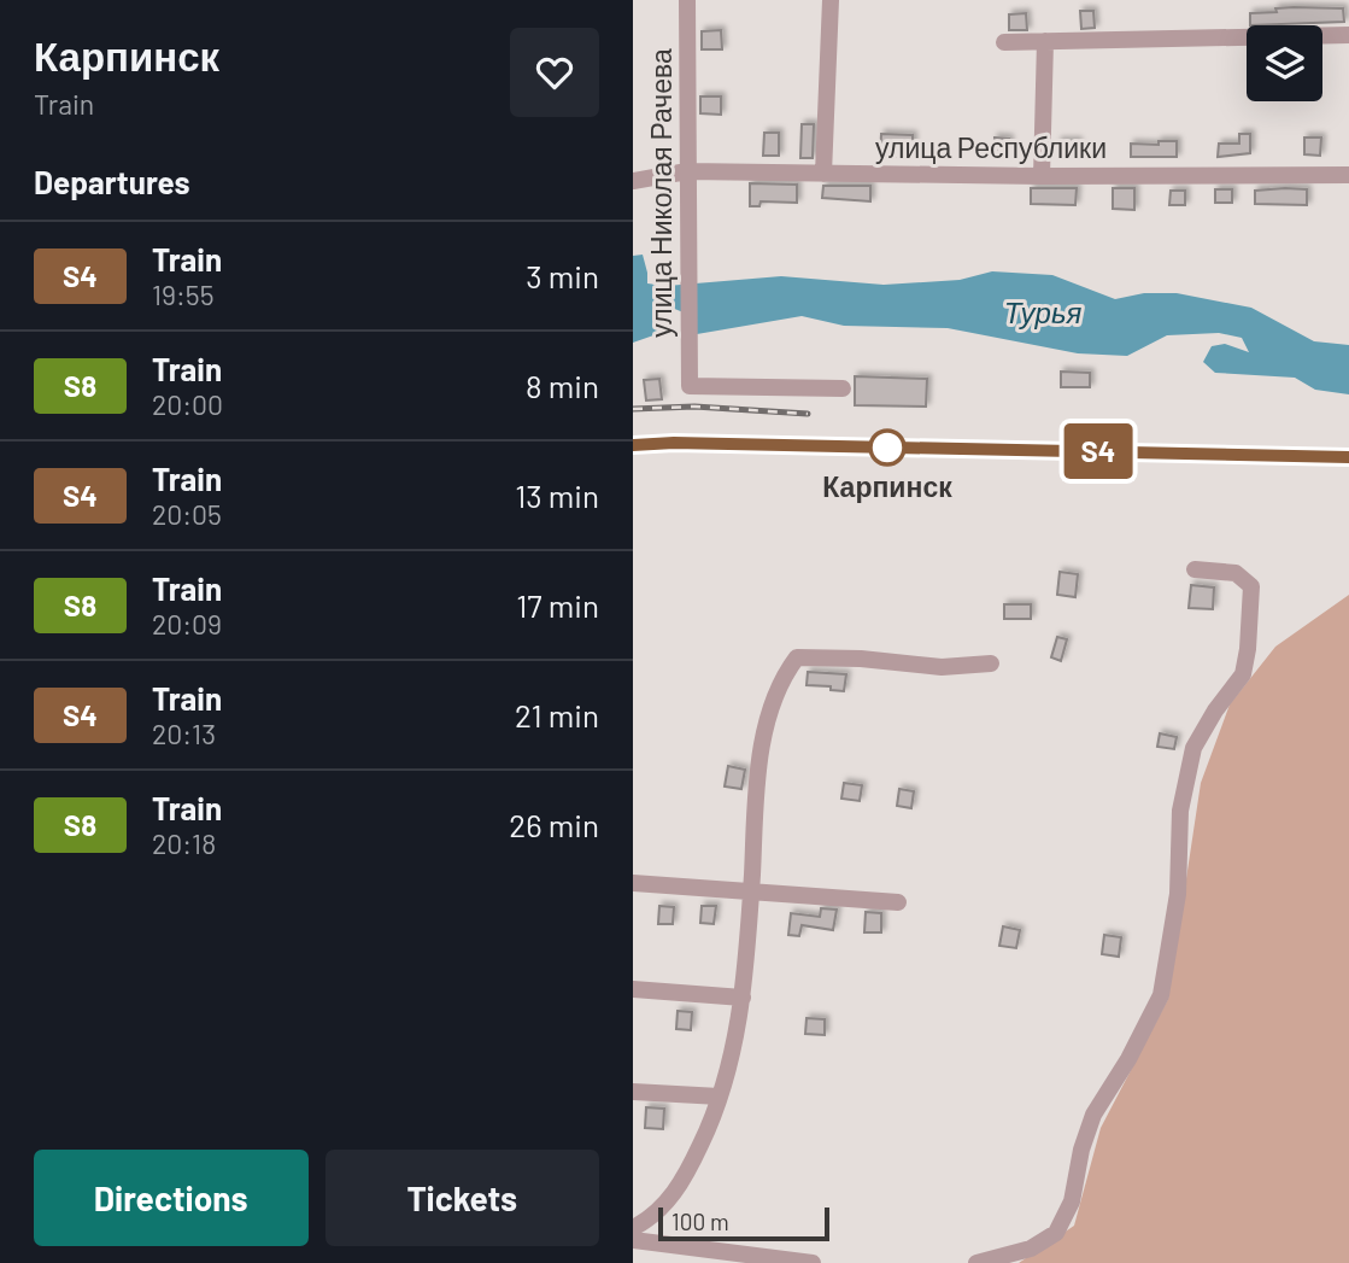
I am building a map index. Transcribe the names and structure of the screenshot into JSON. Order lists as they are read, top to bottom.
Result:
{
  "streets": {
    "street": ["улица Республики", "улица Николая Рачева"]
  },
  "crossings": [
    ["улица Республики", "улица Николая Рачева"]
  ],
  "water": ["Турья"],
  "places": ["Карпинск"],
  "scale_bar": "100 m",
  "page": {
    "heading": [
      ["Карпинск", "Train"],
      "Departures"
    ],
    "on_map": "S4",
    "list": [
      {
        "mark": "S4",
        "name": "Train",
        "note": "19:55",
        "value": "3 min"
      },
      {
        "mark": "S8",
        "name": "Train",
        "note": "20:00",
        "value": "8 min"
      },
      {
        "mark": "S4",
        "name": "Train",
        "note": "20:05",
        "value": "13 min"
      },
      {
        "mark": "S8",
        "name": "Train",
        "note": "20:09",
        "value": "17 min"
      },
      {
        "mark": "S4",
        "name": "Train",
        "note": "20:13",
        "value": "21 min"
      },
      {
        "mark": "S8",
        "name": "Train",
        "note": "20:18",
        "value": "26 min"
      }
    ],
    "buttons": ["Directions", "Tickets"],
    "scale": "100 m"
  }
}
